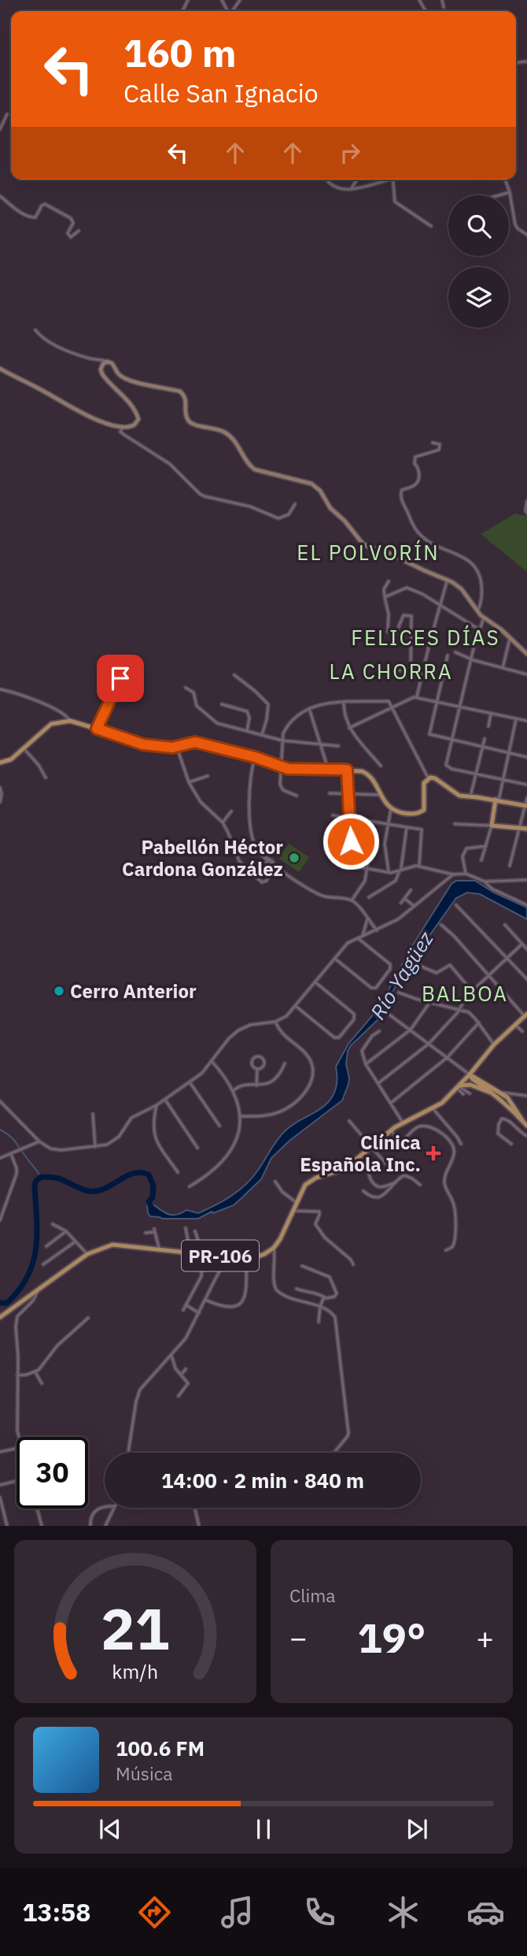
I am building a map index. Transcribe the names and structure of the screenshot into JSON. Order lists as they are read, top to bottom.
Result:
{
  "streets": {
    "main road": ["PR-106"]
  },
  "districts": [
    "EL POLVORÍN",
    "FELICES DÍAS",
    "LA CHORRA",
    "BALBOA"
  ],
  "water": ["Río Yagüez"],
  "places": {
    "other": ["Pabellón Héctor Cardona González", "Cerro Anterior"],
    "health": ["Clínica Española Inc."]
  },
  "page": {
    "turn": ["160 m", "Calle San Ignacio"],
    "limit": "30",
    "trip": "14:00 · 2 min · 840 m",
    "tile": "Clima",
    "heat": ["−", "19°", "+"],
    "song": ["100.6 FM", "Música"],
    "tabs": "13:58",
    "gauge": ["21", "km/h"]
  }
}
